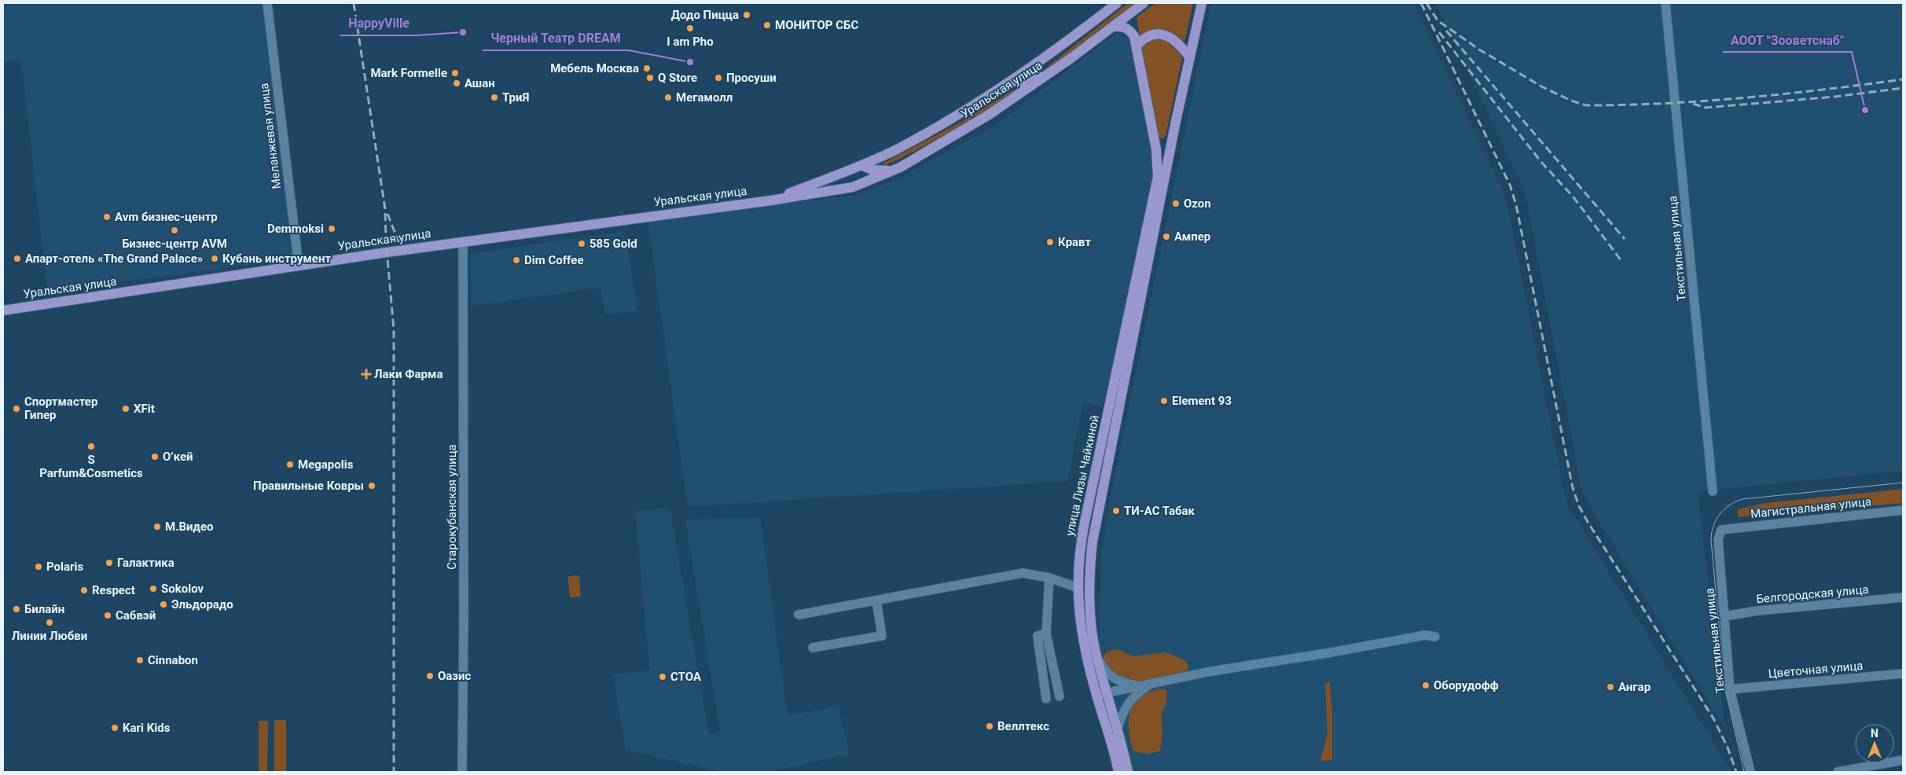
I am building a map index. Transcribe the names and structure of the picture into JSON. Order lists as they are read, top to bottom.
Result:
{
  "streets": {
    "main road": ["Уральская улица", "улица Лизы Чайкиной"],
    "street": [
      "Меланжевая улица",
      "Текстильная улица",
      "Старокубанская улица",
      "Магистральная улица",
      "Белгородская улица",
      "Цветочная улица"
    ]
  },
  "crossings": [
    ["Уральская улица", "Меланжевая улица"],
    ["Уральская улица", "Старокубанская улица"],
    ["Текстильная улица", "Магистральная улица"],
    ["Текстильная улица", "Белгородская улица"],
    ["Текстильная улица", "Цветочная улица"]
  ],
  "places": {
    "other": [
      "Додо Пицца",
      "МОНИТОР СБС",
      "I am Pho",
      "HappyVille",
      "Черный Театр DREAM",
      "Мебель Москва",
      "Mark Formelle",
      "Q Store",
      "Просуши",
      "Ашан",
      "ТриЯ",
      "Мегамолл",
      "АООТ \"Зооветснаб\"",
      "Ozon",
      "Avm бизнес-центр",
      "Demmoksi",
      "Бизнес-центр AVM",
      "Ампер",
      "Кравт",
      "585 Gold",
      "Апарт-отель «The Grand Palace»",
      "Кубань инструмент",
      "Dim Coffee",
      "Element 93",
      "Спортмастер Гипер",
      "XFit",
      "S Parfum&Cosmetics",
      "О’кей",
      "Megapolis",
      "Правильные Ковры",
      "ТИ-АС Табак",
      "М.Видео",
      "Галактика",
      "Polaris",
      "Sokolov",
      "Respect",
      "Эльдорадо",
      "Билайн",
      "Сабвэй",
      "Линии Любви",
      "Cinnabon",
      "Оазис",
      "СТОА",
      "Оборудофф",
      "Ангар",
      "Веллтекс",
      "Kari Kids"
    ],
    "health": ["Лаки Фарма"]
  },
  "north": "top"
}
